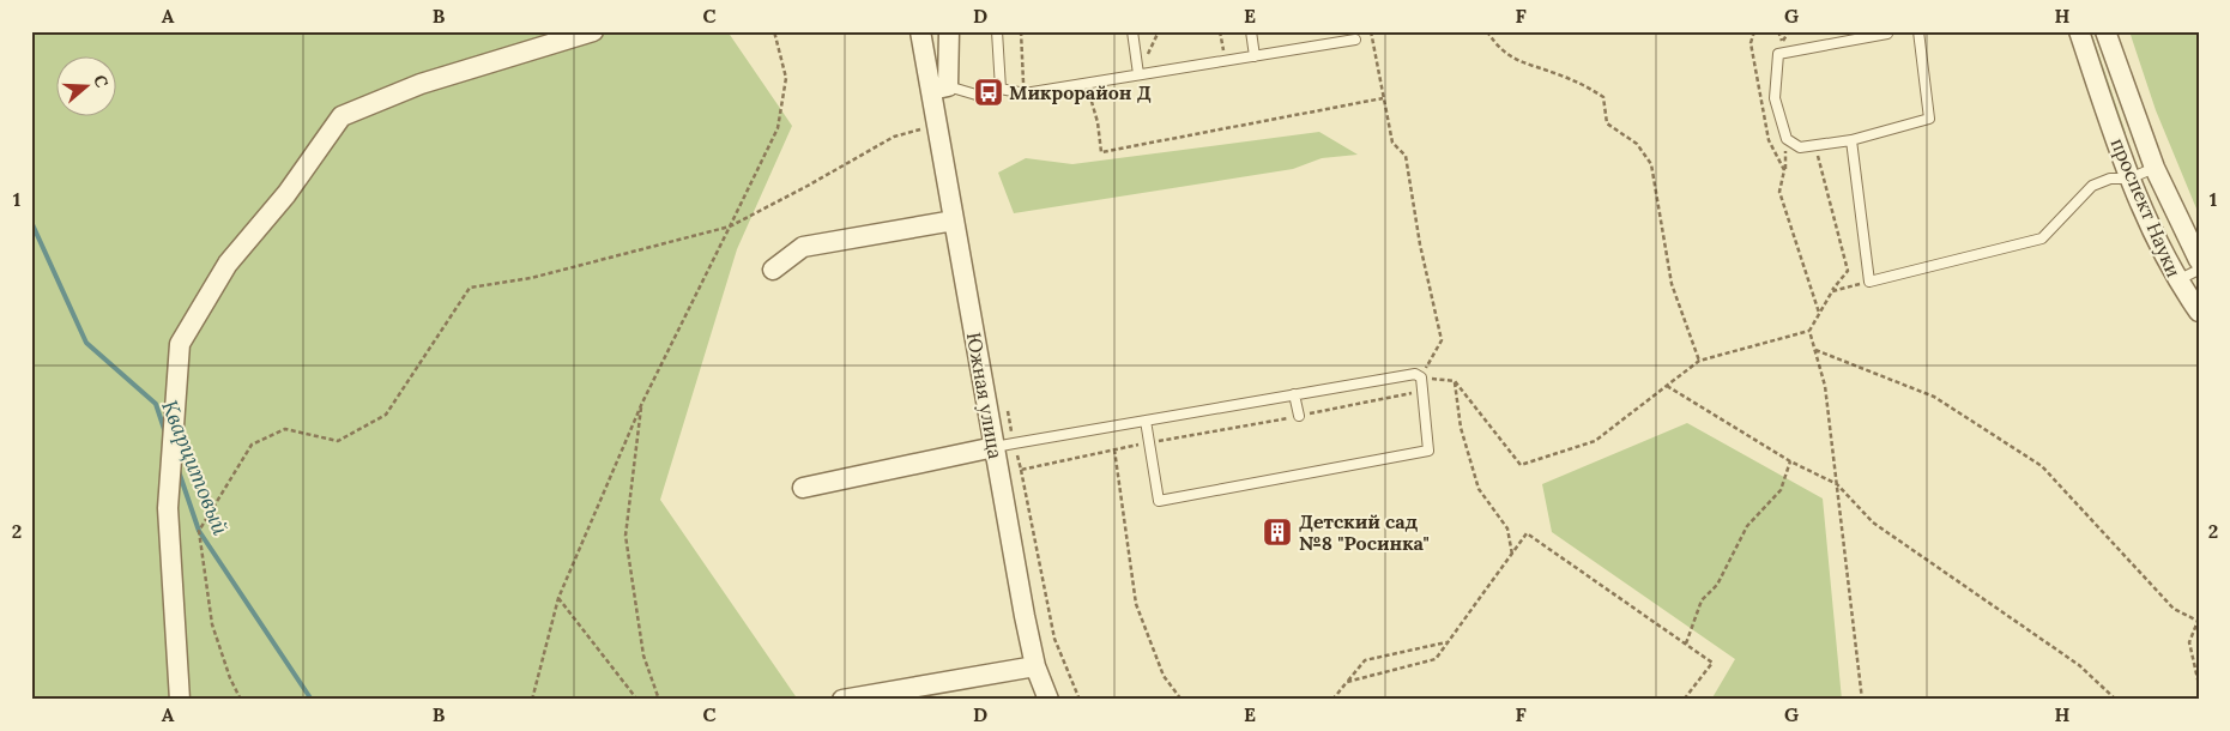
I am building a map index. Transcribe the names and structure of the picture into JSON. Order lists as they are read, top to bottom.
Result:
{
  "streets": {
    "street": ["проспект Науки", "Южная улица"]
  },
  "water": ["Кварцитовый"],
  "places": {
    "bus stop": ["Микрорайон Д"],
    "building": ["Детский сад №8 \"Росинка\""]
  },
  "north": "right",
  "grid": {
    "columns": [
      "A",
      "B",
      "C",
      "D",
      "E",
      "F",
      "G",
      "H"
    ],
    "rows": ["1", "2"]
  }
}
